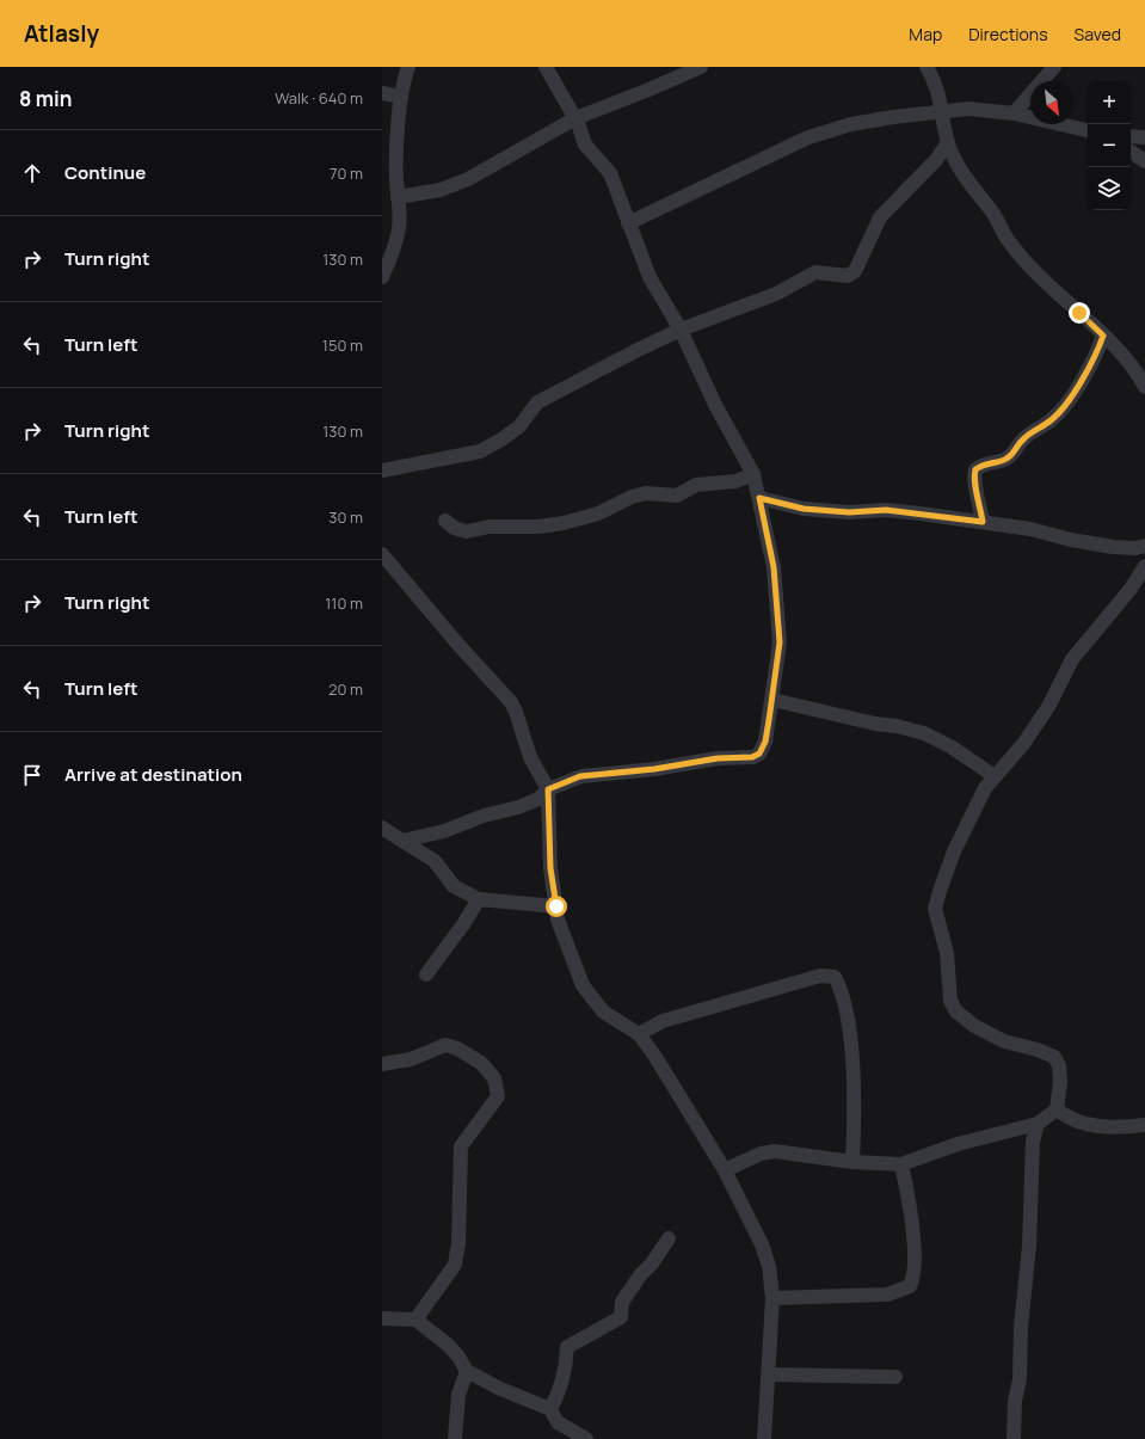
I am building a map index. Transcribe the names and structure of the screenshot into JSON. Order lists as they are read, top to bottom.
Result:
{
  "north": "bottom right",
  "page": {
    "header": "Atlasly",
    "nav": ["Map", "Directions", "Saved"],
    "heading": ["8 min", "Walk · 640 m"],
    "map_buttons": ["+", "−"],
    "list": [
      ["Continue", "70 m"],
      ["Turn right", "130 m"],
      ["Turn left", "150 m"],
      ["Turn right", "130 m"],
      ["Turn left", "30 m"],
      ["Turn right", "110 m"],
      ["Turn left", "20 m"],
      "Arrive at destination"
    ]
  }
}
